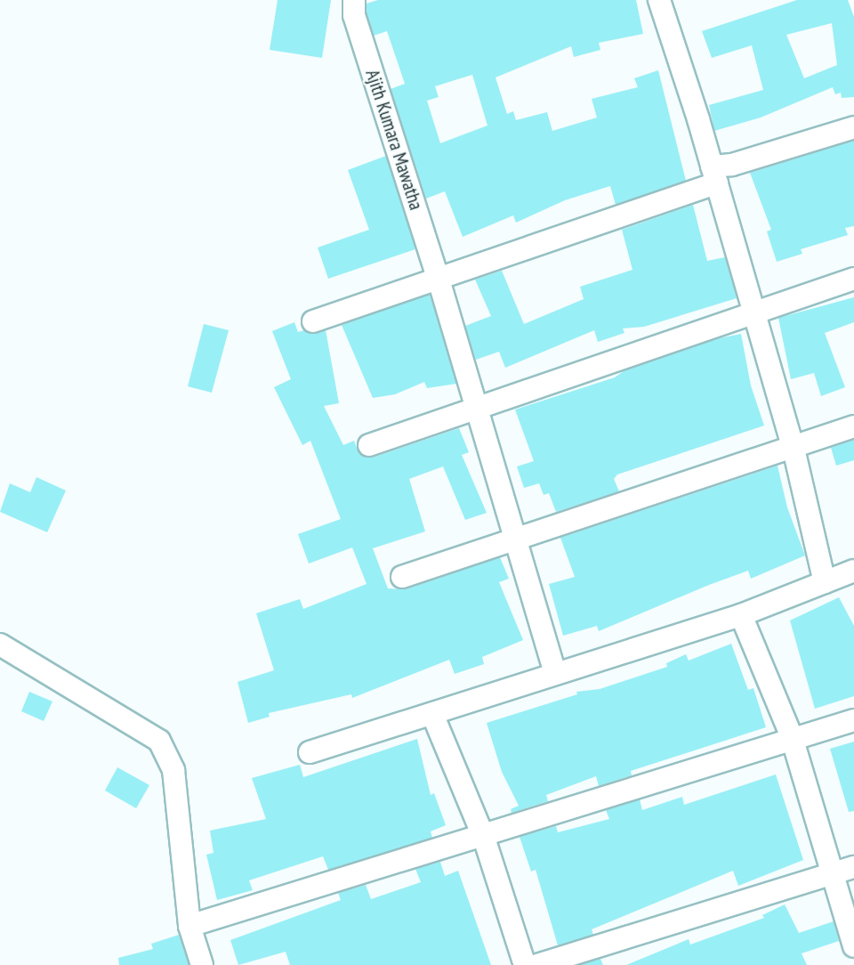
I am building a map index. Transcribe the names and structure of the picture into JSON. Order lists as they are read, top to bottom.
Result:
{
  "streets": {
    "street": ["Ajith Kumara Mawatha"]
  }
}
